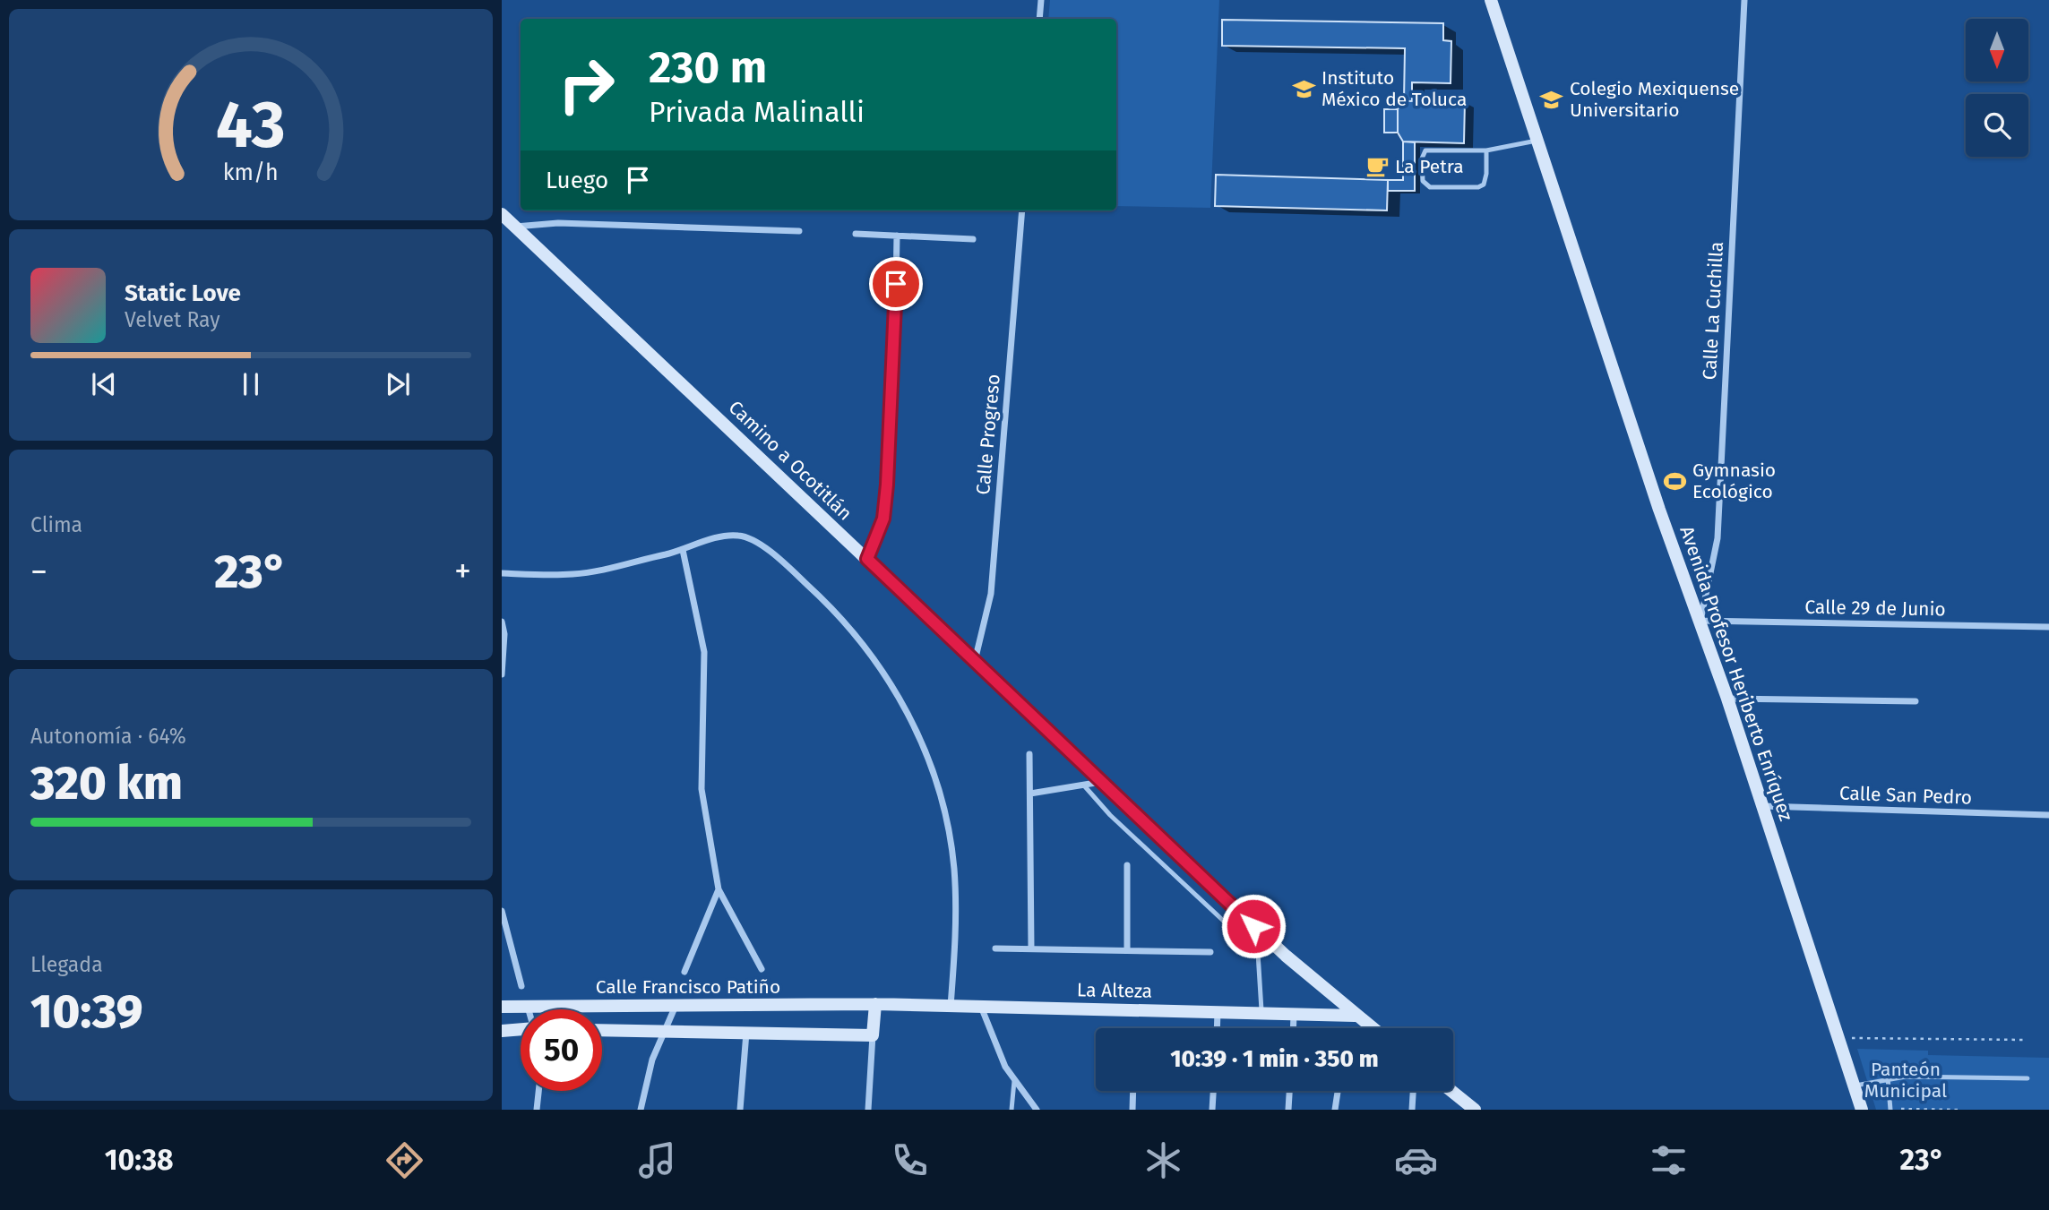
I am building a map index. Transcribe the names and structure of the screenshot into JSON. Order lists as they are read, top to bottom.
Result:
{
  "streets": {
    "main road": [
      "Camino a Ocotitlán",
      "Avenida Profesor Heriberto Enríquez",
      "Calle Francisco Patiño",
      "La Alteza"
    ],
    "street": [
      "Calle La Cuchilla",
      "Calle Progreso",
      "Calle 29 de Junio",
      "Calle San Pedro"
    ]
  },
  "crossings": [
    ["Calle La Cuchilla", "Calle 29 de Junio"],
    ["Calle La Cuchilla", "Avenida Profesor Heriberto Enríquez"],
    ["Calle Progreso", "Camino a Ocotitlán"],
    ["Camino a Ocotitlán", "La Alteza"],
    ["Calle 29 de Junio", "Avenida Profesor Heriberto Enríquez"],
    ["Avenida Profesor Heriberto Enríquez", "Calle San Pedro"],
    ["Calle Francisco Patiño", "La Alteza"]
  ],
  "parks": ["Panteón Municipal"],
  "places": {
    "school or university": ["Instituto México de Toluca", "Colegio Mexiquense Universitario"],
    "cafe": ["La Petra"],
    "sports": ["Gymnasio Ecológico"]
  },
  "north": "bottom",
  "page": {
    "turn": ["230 m", "Privada Malinalli"],
    "then": "Luego",
    "song": ["Static Love", "Velvet Ray"],
    "tile": [
      "Clima",
      ["Autonomía · 64%", "320 km"],
      ["Llegada", "10:39"]
    ],
    "heat": ["−", "23°", "+"],
    "limit": "50",
    "trip": "10:39 · 1 min · 350 m",
    "tabs": ["10:38", "23°"],
    "gauge": ["43", "km/h"]
  }
}
